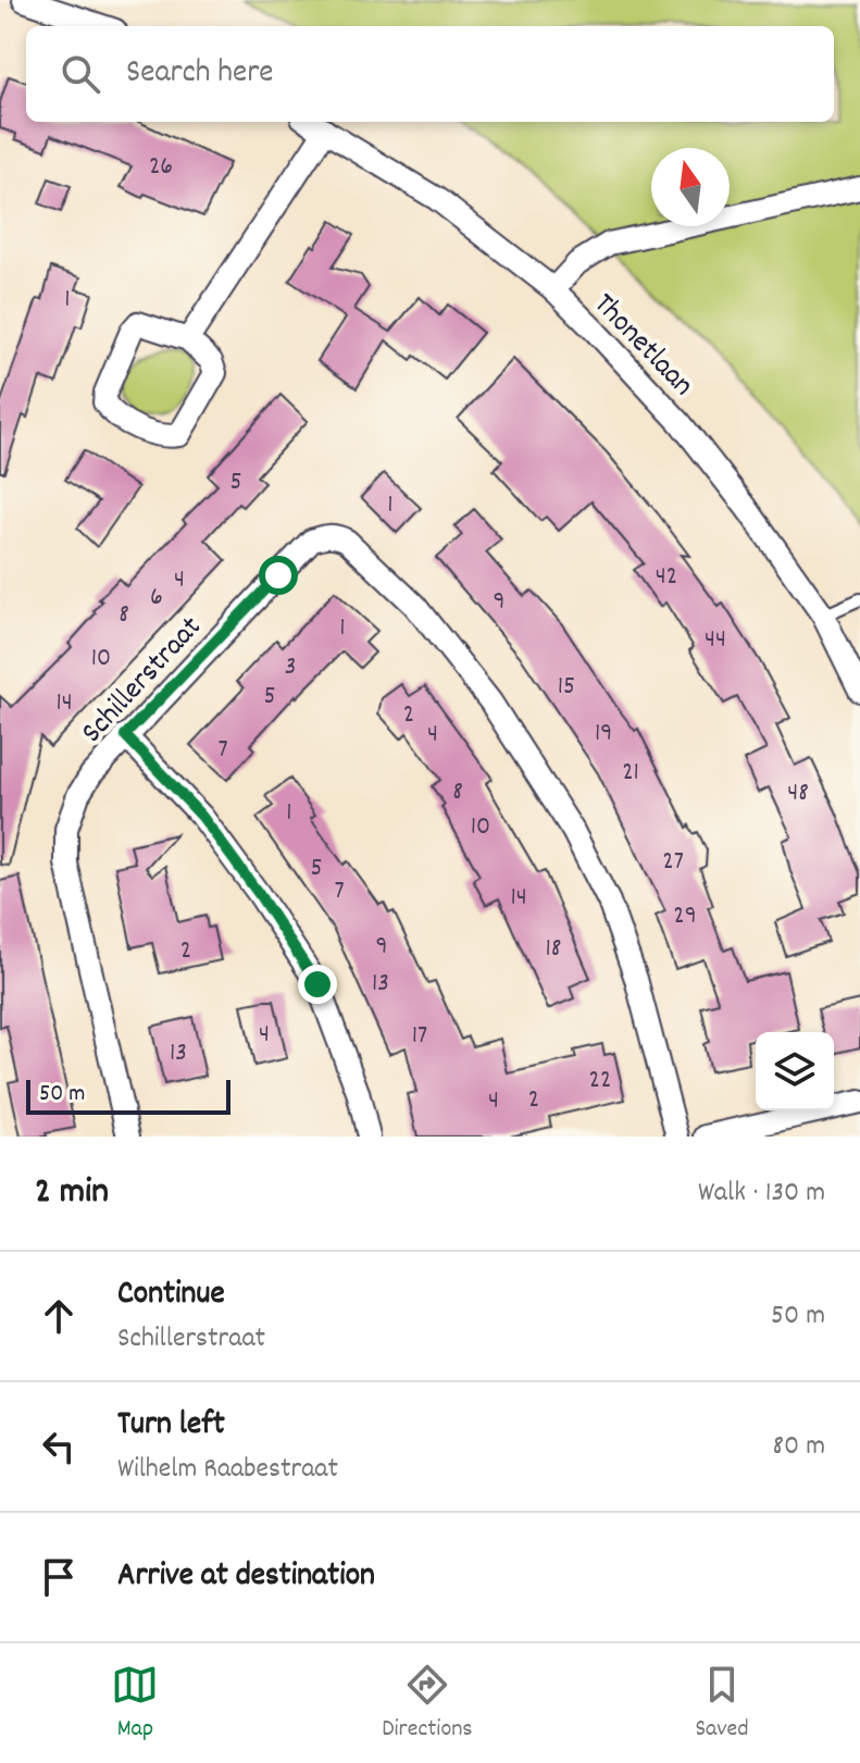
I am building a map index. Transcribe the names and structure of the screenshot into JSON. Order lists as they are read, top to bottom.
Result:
{
  "streets": {
    "street": ["Thonetlaan", "Schillerstraat"]
  },
  "house_numbers": [
    "26",
    "1",
    "5",
    "1",
    "42",
    "4",
    "6",
    "9",
    "8",
    "1",
    "44",
    "10",
    "3",
    "15",
    "5",
    "14",
    "2",
    "19",
    "4",
    "7",
    "21",
    "8",
    "48",
    "1",
    "10",
    "27",
    "5",
    "7",
    "14",
    "29",
    "9",
    "18",
    "2",
    "13",
    "4",
    "17",
    "13",
    "22",
    "2",
    "4"
  ],
  "scale_bar": "50 m",
  "north": "top",
  "page": {
    "search": "Search here",
    "scale": "50 m",
    "heading": ["2 min", "Walk · 130 m"],
    "list": [
      ["Continue", "Schillerstraat", "50 m"],
      ["Turn left", "Wilhelm Raabestraat", "80 m"],
      "Arrive at destination"
    ],
    "nav": ["Map", "Directions", "Saved"]
  }
}
